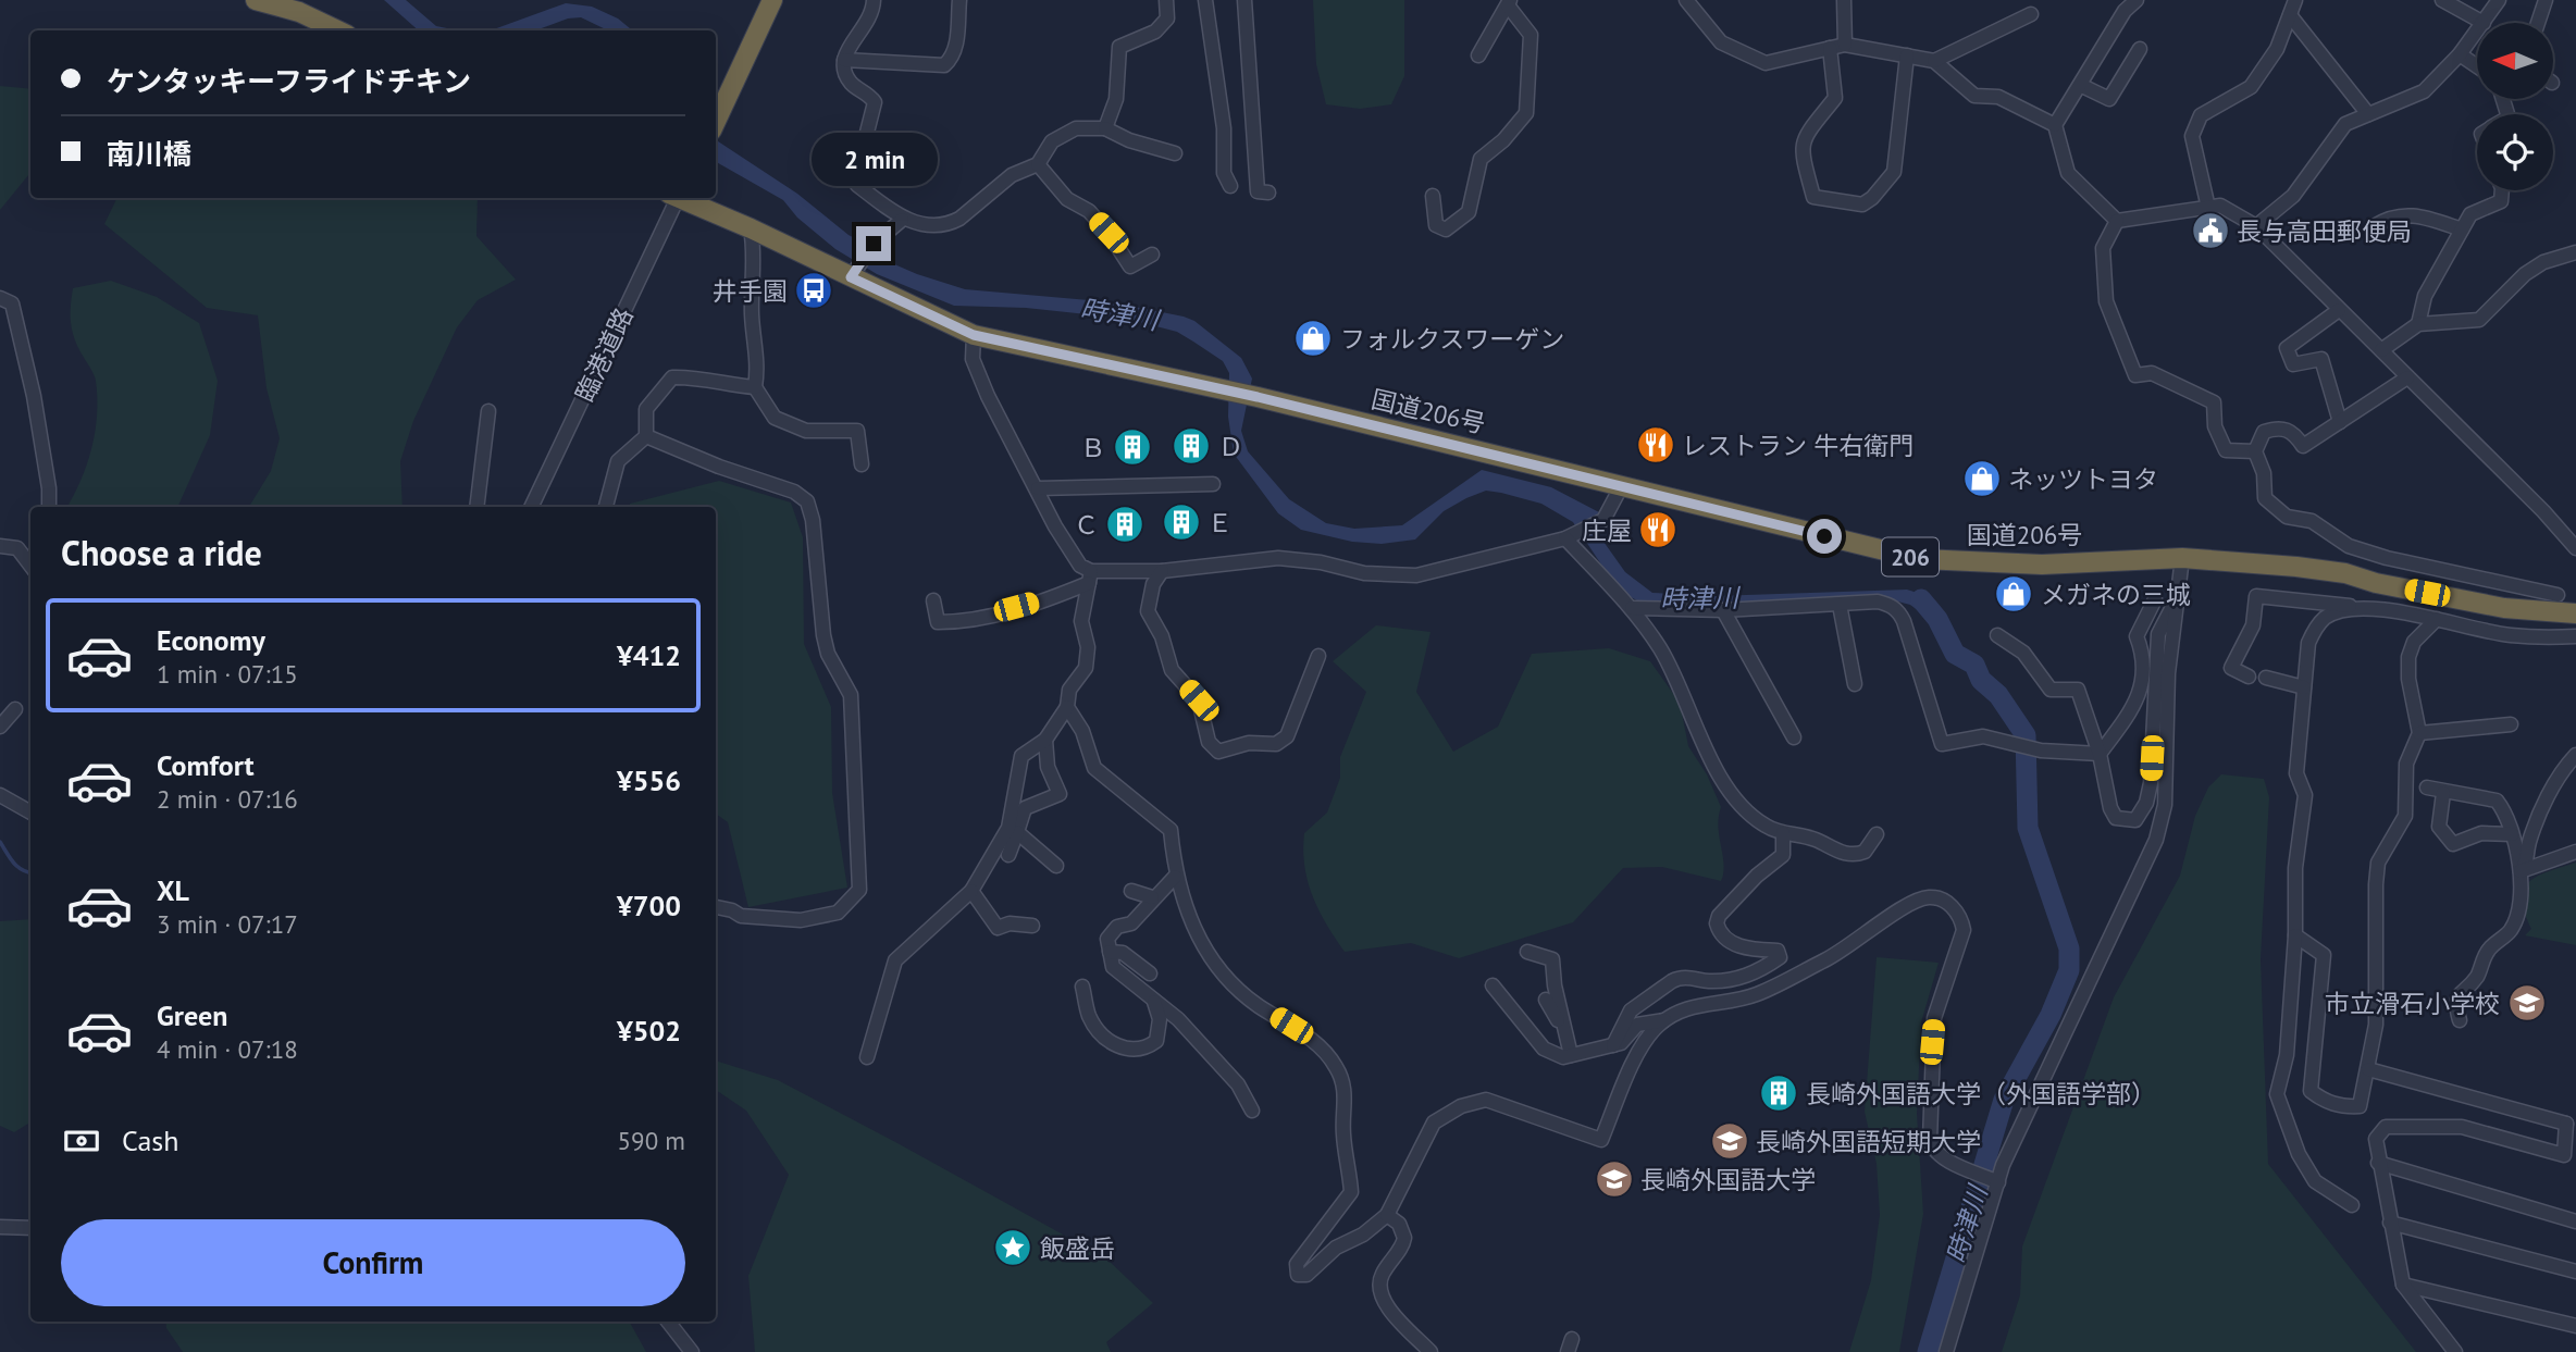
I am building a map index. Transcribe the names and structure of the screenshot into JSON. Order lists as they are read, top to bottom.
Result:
{
  "streets": {
    "highway": ["国道206号", "206"],
    "street": ["臨港道路"]
  },
  "crossings": [
    ["国道206号", "206"]
  ],
  "water": ["時津川"],
  "places": {
    "public building": ["長与高田郵便局"],
    "bus stop": ["井手園"],
    "shop": ["フォルクスワーゲン", "ネッツトヨタ", "メガネの三城"],
    "restaurant": ["レストラン 牛右衛門", "庄屋"],
    "building": [
      "Ｄ",
      "Ｂ",
      "Ｅ",
      "Ｃ",
      "長崎外国語大学（外国語学部）"
    ],
    "school or university": ["市立滑石小学校", "長崎外国語短期大学", "長崎外国語大学"],
    "place": ["飯盛岳"]
  },
  "north": "left",
  "page": {
    "banner": ["ケンタッキーフライドチキン", "南川橋"],
    "bubble": "2 min",
    "heading": "Choose a ride",
    "list": [
      {
        "name": "Economy",
        "note": "1 min · 07:15",
        "value": "¥412"
      },
      {
        "name": "Comfort",
        "note": "2 min · 07:16",
        "value": "¥556"
      },
      {
        "name": "XL",
        "note": "3 min · 07:17",
        "value": "¥700"
      },
      {
        "name": "Green",
        "note": "4 min · 07:18",
        "value": "¥502"
      }
    ],
    "pay": ["Cash", "590 m"],
    "buttons": "Confirm"
  }
}
